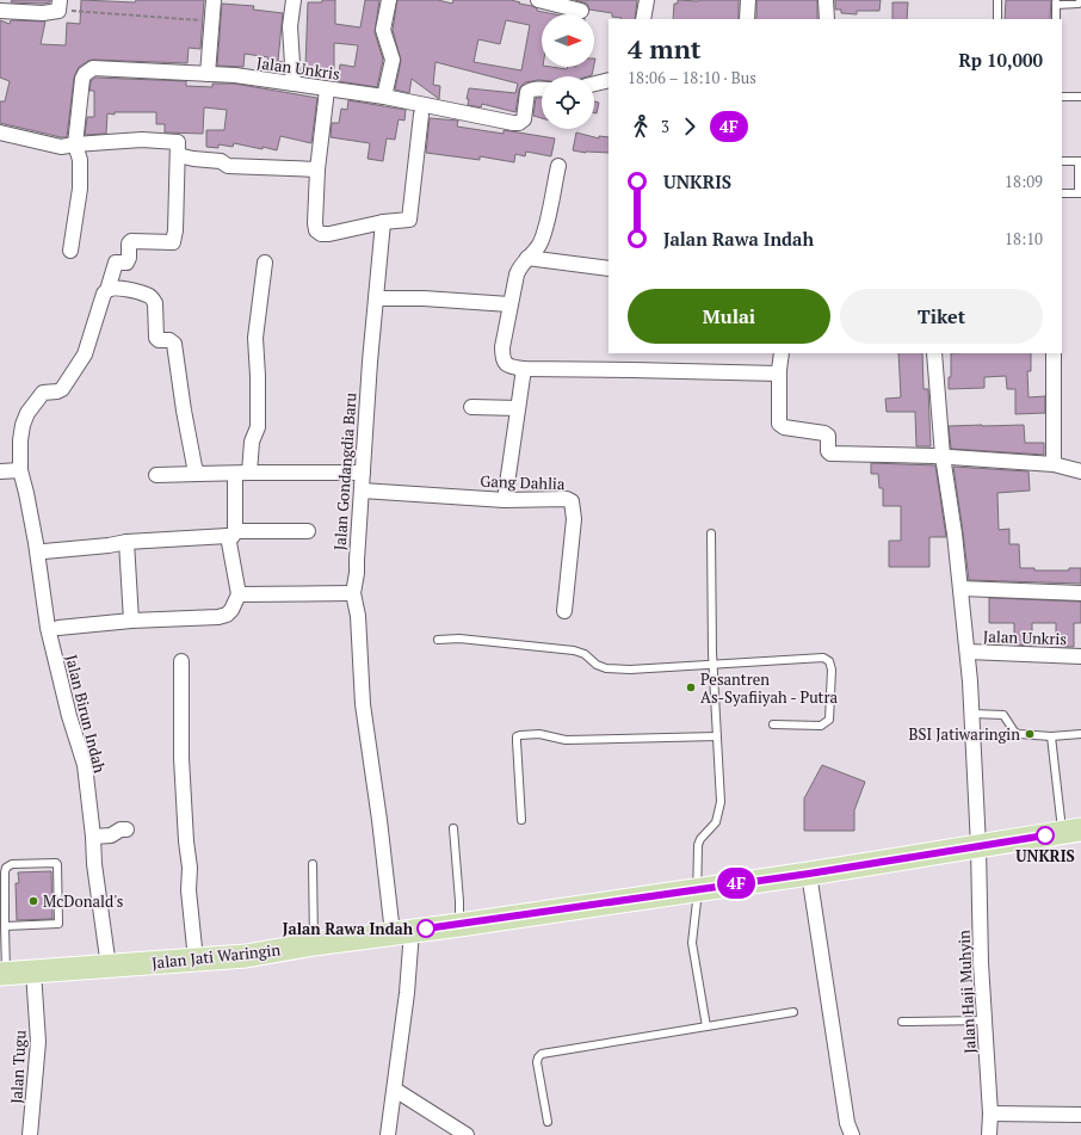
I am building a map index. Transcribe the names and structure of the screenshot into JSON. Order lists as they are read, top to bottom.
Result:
{
  "streets": {
    "main road": ["Jalan Jati Waringin"],
    "street": [
      "Jalan Unkris",
      "Jalan Gondangdia Baru",
      "Gang Dahlia",
      "Jalan Birun Indah",
      "Jalan Haji Muhyin",
      "Jalan Tugu"
    ]
  },
  "crossings": [
    ["Jalan Unkris", "Jalan Haji Muhyin"],
    ["Jalan Gondangdia Baru", "Gang Dahlia"],
    ["Jalan Gondangdia Baru", "Jalan Jati Waringin"],
    ["Jalan Birun Indah", "Jalan Jati Waringin"],
    ["Jalan Jati Waringin", "Jalan Haji Muhyin"],
    ["Jalan Jati Waringin", "Jalan Tugu"]
  ],
  "places": [
    "Pesantren As-Syafiiyah - Putra",
    "BSI Jatiwaringin",
    "UNKRIS",
    "McDonald's",
    "Jalan Rawa Indah"
  ],
  "lines": ["bus line 4F"],
  "north": "right",
  "page": {
    "on_map": "4F",
    "heading": ["4 mnt", "18:06 – 18:10 · Bus", "Rp 10,000"],
    "legs": ["3", "4F"],
    "list": [
      {
        "name": "UNKRIS",
        "value": "18:09"
      },
      {
        "name": "Jalan Rawa Indah",
        "value": "18:10"
      }
    ],
    "buttons": ["Mulai", "Tiket"]
  }
}
